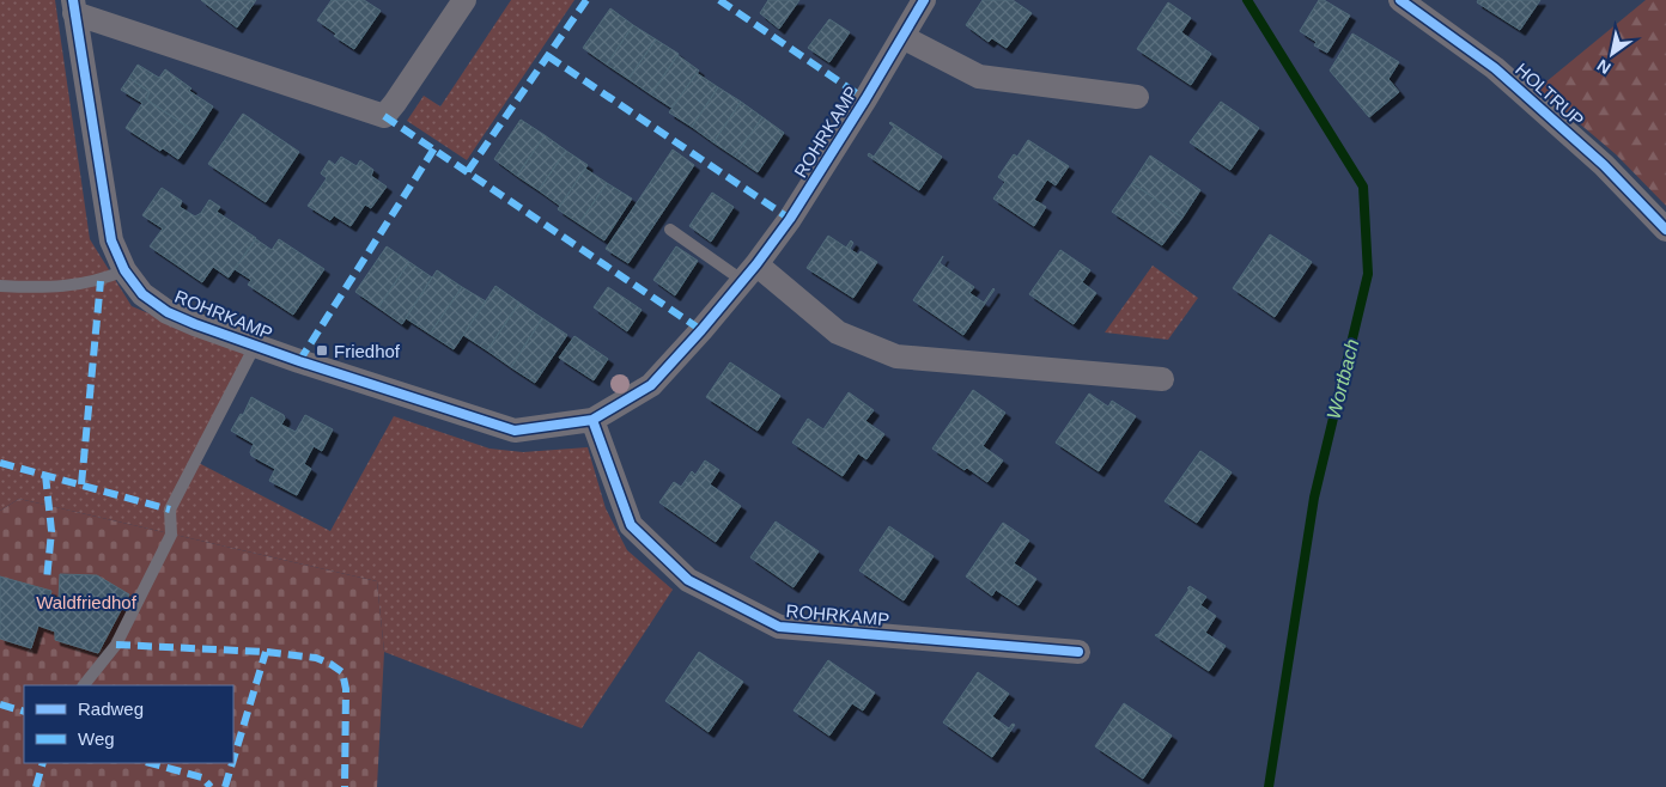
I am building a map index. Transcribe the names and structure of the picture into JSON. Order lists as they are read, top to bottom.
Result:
{
  "streets": {
    "street": ["HOLTRUP", "ROHRKAMP"]
  },
  "water": ["Wortbach"],
  "parks": ["Waldfriedhof"],
  "places": {
    "transit": ["Friedhof"]
  },
  "legend": ["Radweg", "Weg"],
  "north": "bottom left"
}
